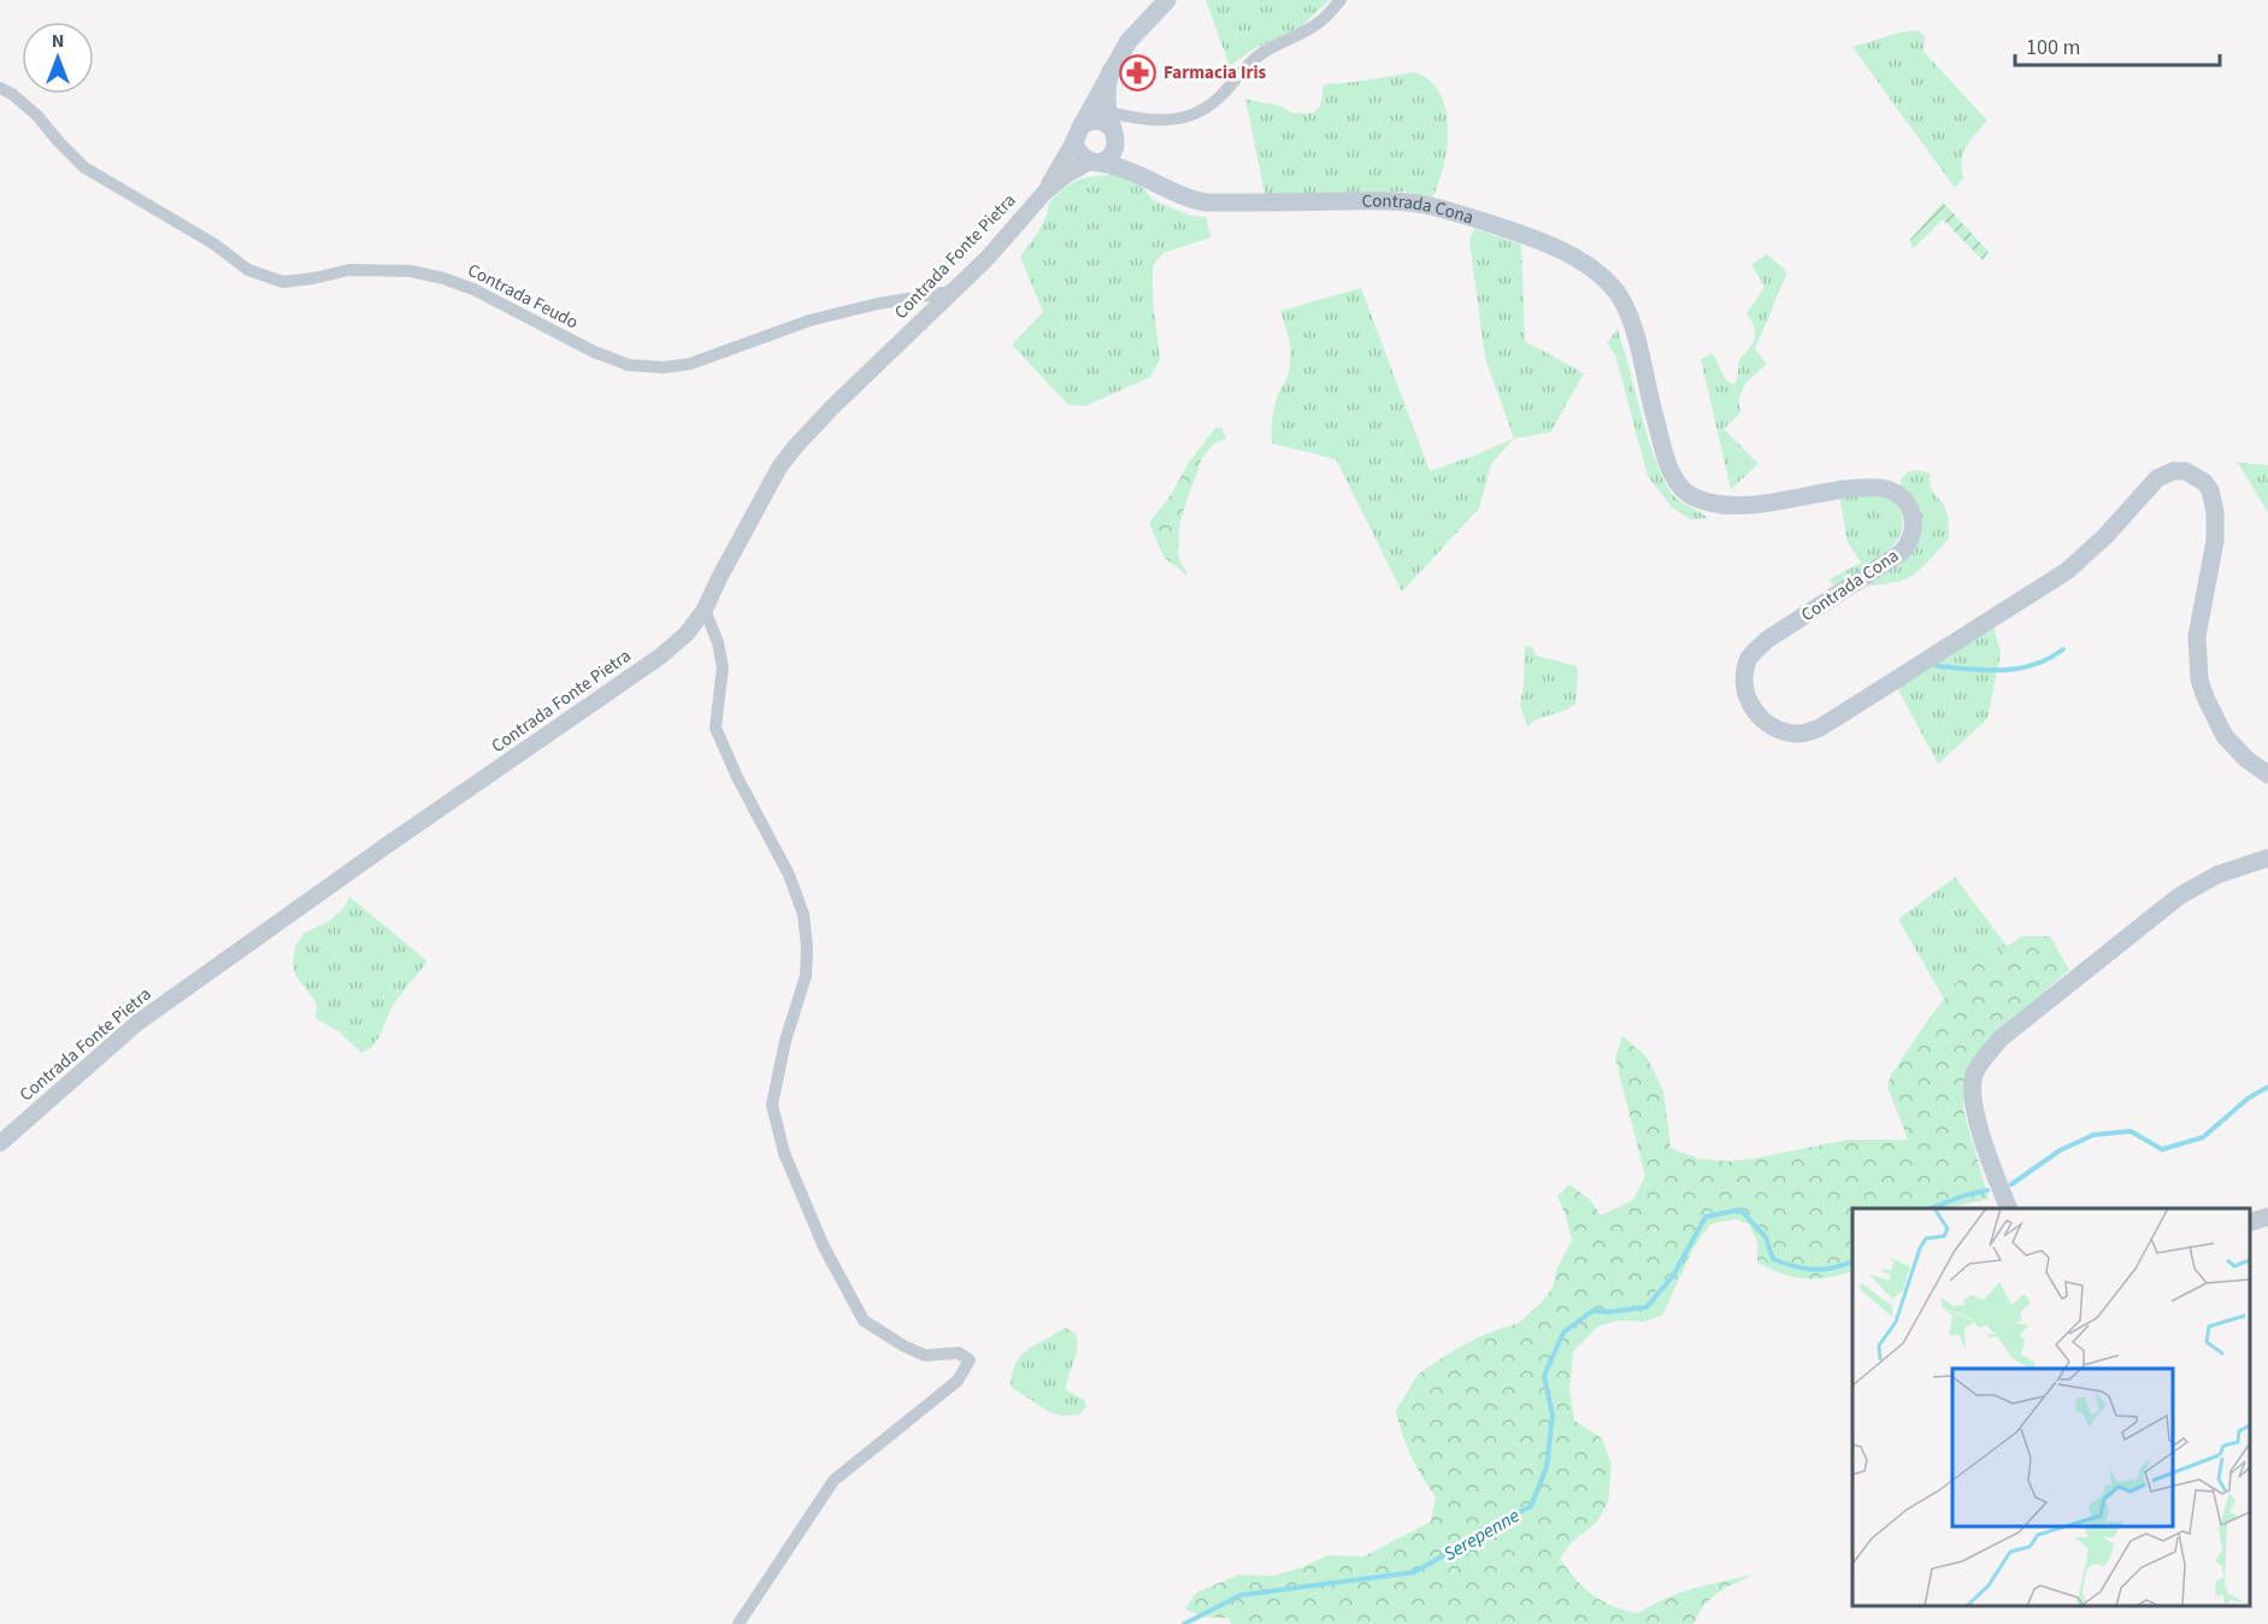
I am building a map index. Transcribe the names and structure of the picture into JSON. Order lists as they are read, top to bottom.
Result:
{
  "streets": {
    "main road": ["Contrada Cona"],
    "street": ["Contrada Fonte Pietra", "Contrada Feudo"]
  },
  "crossings": [
    ["Contrada Fonte Pietra", "Contrada Feudo"]
  ],
  "water": ["Serepenne"],
  "places": {
    "pharmacy": ["Farmacia Iris"]
  },
  "scale_bar": "100 m",
  "north": "top"
}
